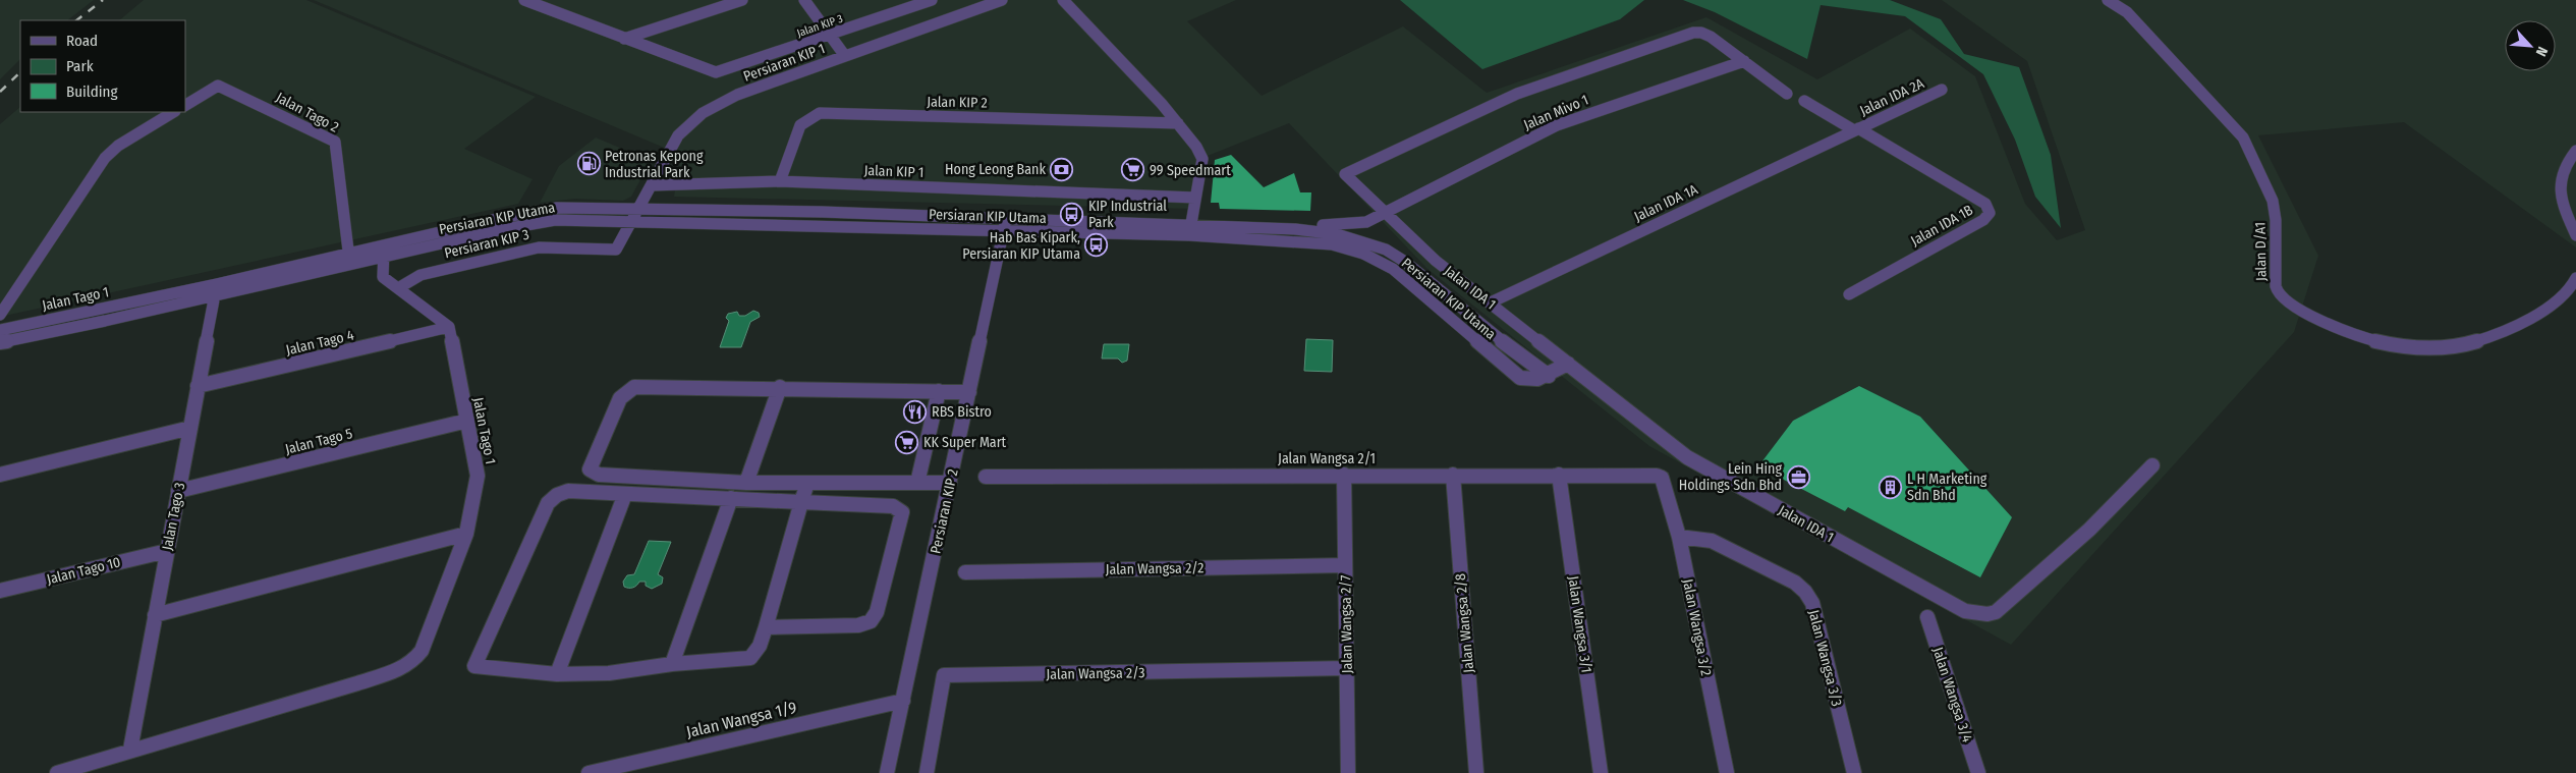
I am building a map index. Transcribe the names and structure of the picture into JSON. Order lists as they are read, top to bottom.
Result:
{
  "streets": {
    "street": [
      "Jalan KIP 3",
      "Persiaran KIP 1",
      "Jalan IDA 2A",
      "Jalan KIP 2",
      "Jalan Tago 2",
      "Jalan Mivo 1",
      "Jalan KIP 1",
      "Jalan IDA 1A",
      "Persiaran KIP Utama",
      "Jalan IDA 1B",
      "Persiaran KIP 3",
      "Jalan D/A1",
      "Jalan IDA 1",
      "Jalan Tago 1",
      "Jalan Tago 4",
      "Jalan Tago 5",
      "Jalan Wangsa 2/1",
      "Persiaran KIP 2",
      "Jalan Tago 3",
      "Jalan Wangsa 2/2",
      "Jalan Tago 10",
      "Jalan Wangsa 2/8",
      "Jalan Wangsa 2/7",
      "Jalan Wangsa 3/1",
      "Jalan Wangsa 3/2",
      "Jalan Wangsa 3/3",
      "Jalan Wangsa 2/3",
      "Jalan Wangsa 3/4",
      "Jalan Wangsa 1/9"
    ]
  },
  "crossings": [
    ["Persiaran KIP 1", "Jalan KIP 1"],
    ["Persiaran KIP 1", "Persiaran KIP Utama"],
    ["Persiaran KIP 1", "Persiaran KIP 3"],
    ["Jalan IDA 2A", "Jalan IDA 1A"],
    ["Jalan IDA 2A", "Jalan IDA 1B"],
    ["Jalan KIP 2", "Jalan KIP 1"],
    ["Jalan Tago 2", "Jalan Tago 1"],
    ["Jalan Mivo 1", "Persiaran KIP Utama"],
    ["Jalan Mivo 1", "Jalan IDA 1"],
    ["Jalan IDA 1A", "Jalan IDA 1B"],
    ["Jalan IDA 1A", "Jalan IDA 1"],
    ["Persiaran KIP Utama", "Persiaran KIP 3"],
    ["Persiaran KIP Utama", "Jalan IDA 1"],
    ["Persiaran KIP Utama", "Jalan Tago 1"],
    ["Persiaran KIP Utama", "Persiaran KIP 2"],
    ["Jalan Tago 1", "Jalan Tago 4"],
    ["Jalan Tago 1", "Jalan Tago 5"],
    ["Jalan Tago 1", "Jalan Tago 3"],
    ["Jalan Tago 4", "Jalan Tago 3"],
    ["Jalan Tago 5", "Jalan Tago 3"],
    ["Jalan Wangsa 2/1", "Jalan Wangsa 2/8"],
    ["Jalan Wangsa 2/1", "Jalan Wangsa 2/7"],
    ["Jalan Wangsa 2/1", "Jalan Wangsa 3/1"],
    ["Jalan Wangsa 2/1", "Jalan Wangsa 3/2"],
    ["Persiaran KIP 2", "Jalan Wangsa 1/9"],
    ["Jalan Tago 3", "Jalan Tago 10"],
    ["Jalan Wangsa 2/2", "Jalan Wangsa 2/7"],
    ["Jalan Wangsa 2/7", "Jalan Wangsa 2/3"],
    ["Jalan Wangsa 3/2", "Jalan Wangsa 3/3"]
  ],
  "places": {
    "fuel station": ["Petronas Kepong Industrial Park"],
    "bank": ["Hong Leong Bank"],
    "supermarket": ["99 Speedmart", "KK Super Mart"],
    "bus stop": ["KIP Industrial Park", "Hab Bas Kipark, Persiaran KIP Utama"],
    "restaurant": ["RBS Bistro"],
    "office": ["Lein Hing Holdings Sdn Bhd"],
    "building": ["L H Marketing Sdn Bhd"]
  },
  "legend": ["Road", "Park", "Building"],
  "north": "bottom right"
}
